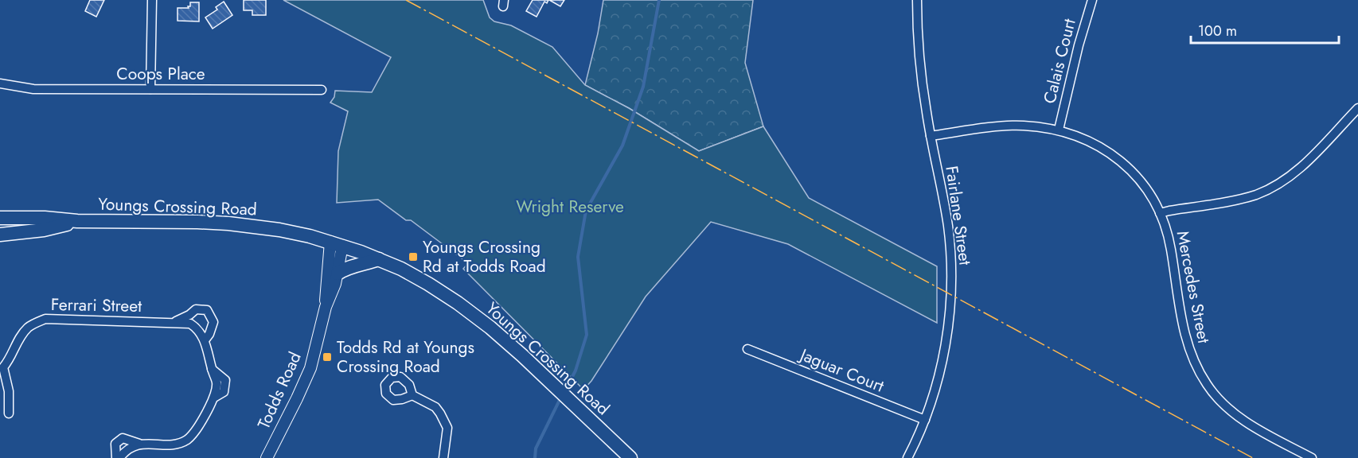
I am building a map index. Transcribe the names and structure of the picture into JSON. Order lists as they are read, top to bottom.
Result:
{
  "streets": {
    "main road": ["Youngs Crossing Road"],
    "street": [
      "Calais Court",
      "Coops Place",
      "Fairlane Street",
      "Mercedes Street",
      "Ferrari Street",
      "Jaguar Court",
      "Todds Road"
    ]
  },
  "crossings": [
    ["Calais Court", "Mercedes Street"],
    ["Youngs Crossing Road", "Todds Road"],
    ["Fairlane Street", "Mercedes Street"],
    ["Fairlane Street", "Jaguar Court"]
  ],
  "parks": ["Wright Reserve"],
  "places": {
    "transit": ["Youngs Crossing Rd at Todds Road", "Todds Rd at Youngs Crossing Road"]
  },
  "scale_bar": "100 m"
}
